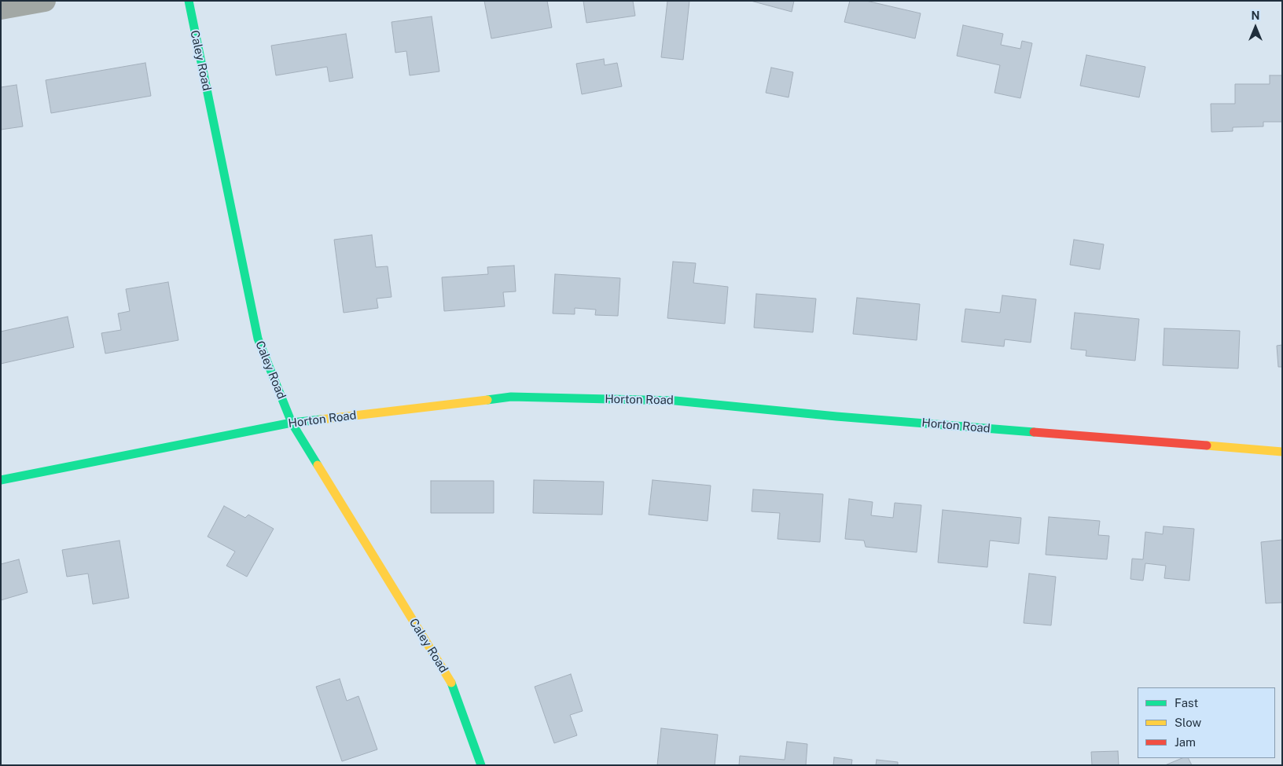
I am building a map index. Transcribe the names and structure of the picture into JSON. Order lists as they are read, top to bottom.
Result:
{
  "streets": {
    "street": ["Caley Road", "Horton Road"]
  },
  "crossings": [
    ["Caley Road", "Horton Road"]
  ],
  "legend": ["Fast", "Slow", "Jam"],
  "north": "top"
}
